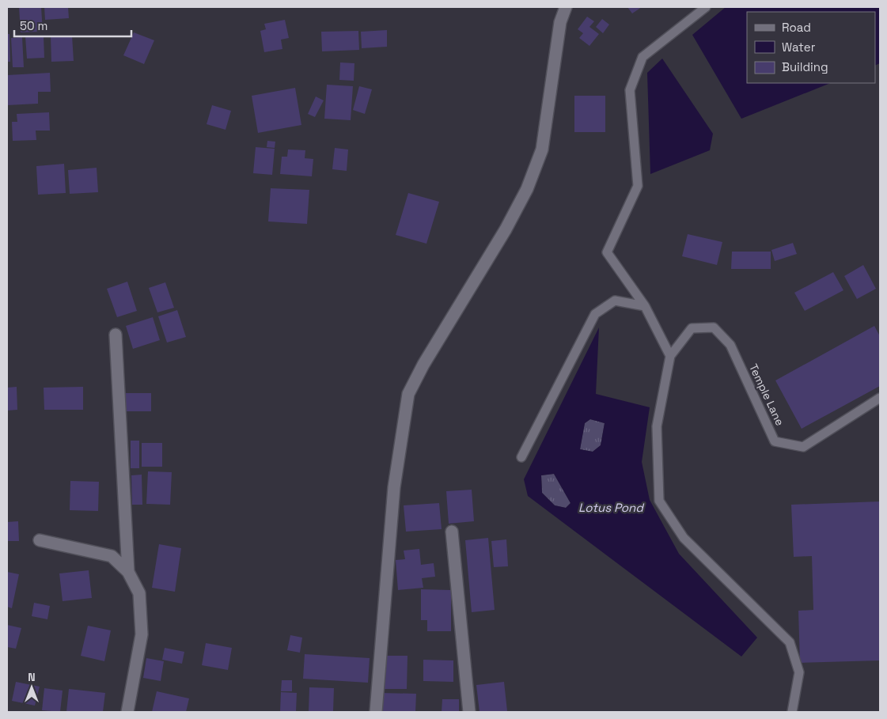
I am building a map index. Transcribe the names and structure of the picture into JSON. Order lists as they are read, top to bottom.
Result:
{
  "streets": {
    "lane": ["Temple Lane"]
  },
  "water": ["Lotus Pond"],
  "legend": ["Road", "Water", "Building"],
  "scale_bar": "50 m",
  "north": "top"
}
